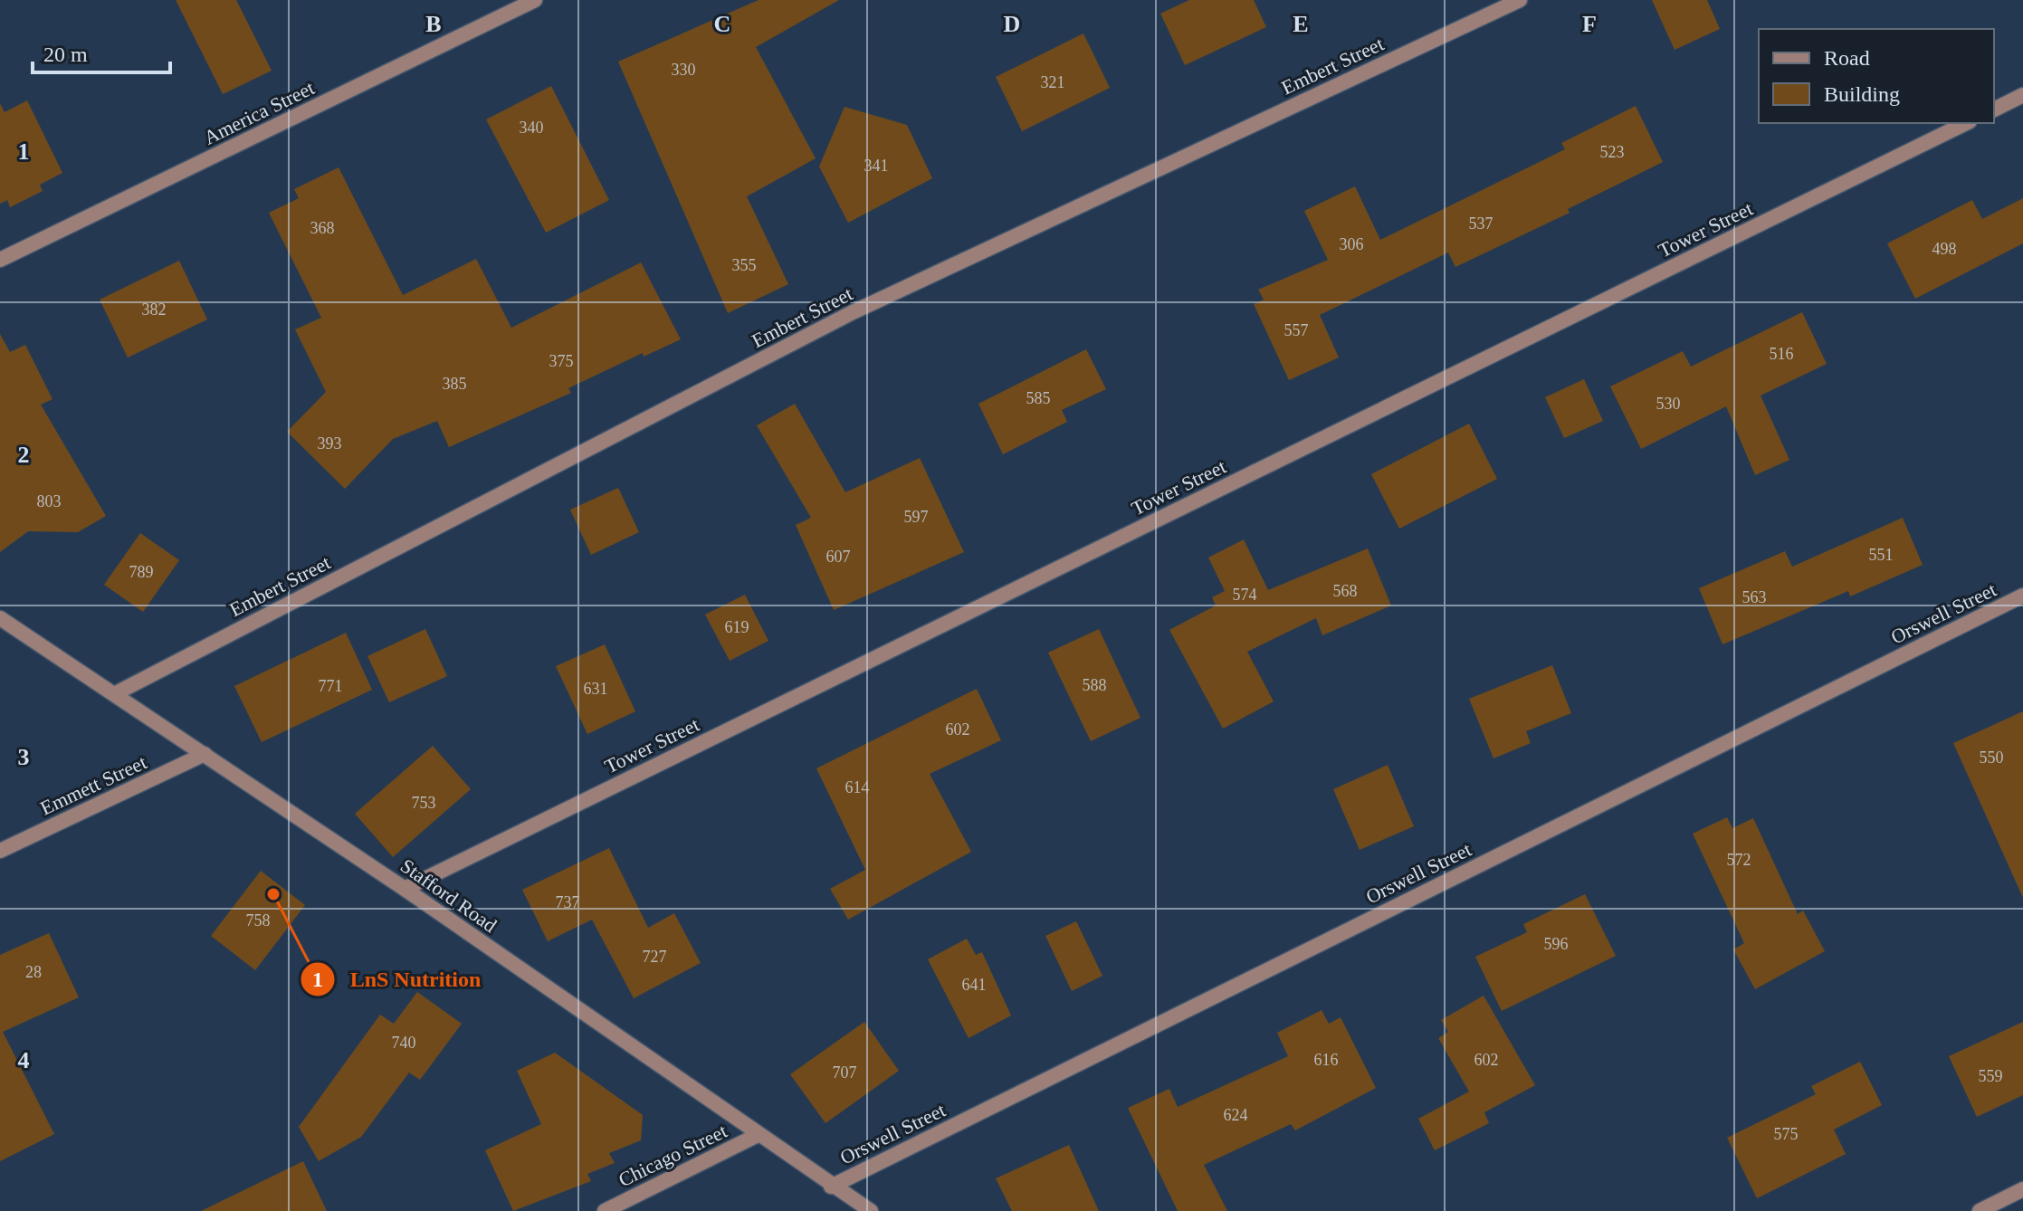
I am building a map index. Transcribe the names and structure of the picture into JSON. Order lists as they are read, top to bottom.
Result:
{
  "streets": {
    "street": [
      "Embert Street",
      "America Street",
      "Tower Street",
      "Orswell Street",
      "Emmett Street",
      "Stafford Road",
      "Chicago Street"
    ]
  },
  "crossings": [
    ["Embert Street", "Stafford Road"],
    ["Tower Street", "Stafford Road"],
    ["Orswell Street", "Stafford Road"],
    ["Emmett Street", "Stafford Road"],
    ["Stafford Road", "Chicago Street"]
  ],
  "places": ["LnS Nutrition"],
  "house_numbers": [
    "330",
    "321",
    "340",
    "523",
    "341",
    "537",
    "368",
    "306",
    "498",
    "355",
    "382",
    "557",
    "516",
    "375",
    "385",
    "585",
    "530",
    "393",
    "803",
    "597",
    "551",
    "607",
    "789",
    "568",
    "574",
    "563",
    "619",
    "588",
    "771",
    "631",
    "602",
    "550",
    "614",
    "753",
    "572",
    "737",
    "758",
    "596",
    "727",
    "28",
    "641",
    "740",
    "616",
    "602",
    "707",
    "559",
    "624",
    "575"
  ],
  "legend": ["Road", "Building"],
  "scale_bar": "20 m",
  "grid": {
    "columns": [
      "B",
      "C",
      "D",
      "E",
      "F"
    ],
    "rows": [
      "1",
      "2",
      "3",
      "4"
    ]
  }
}
